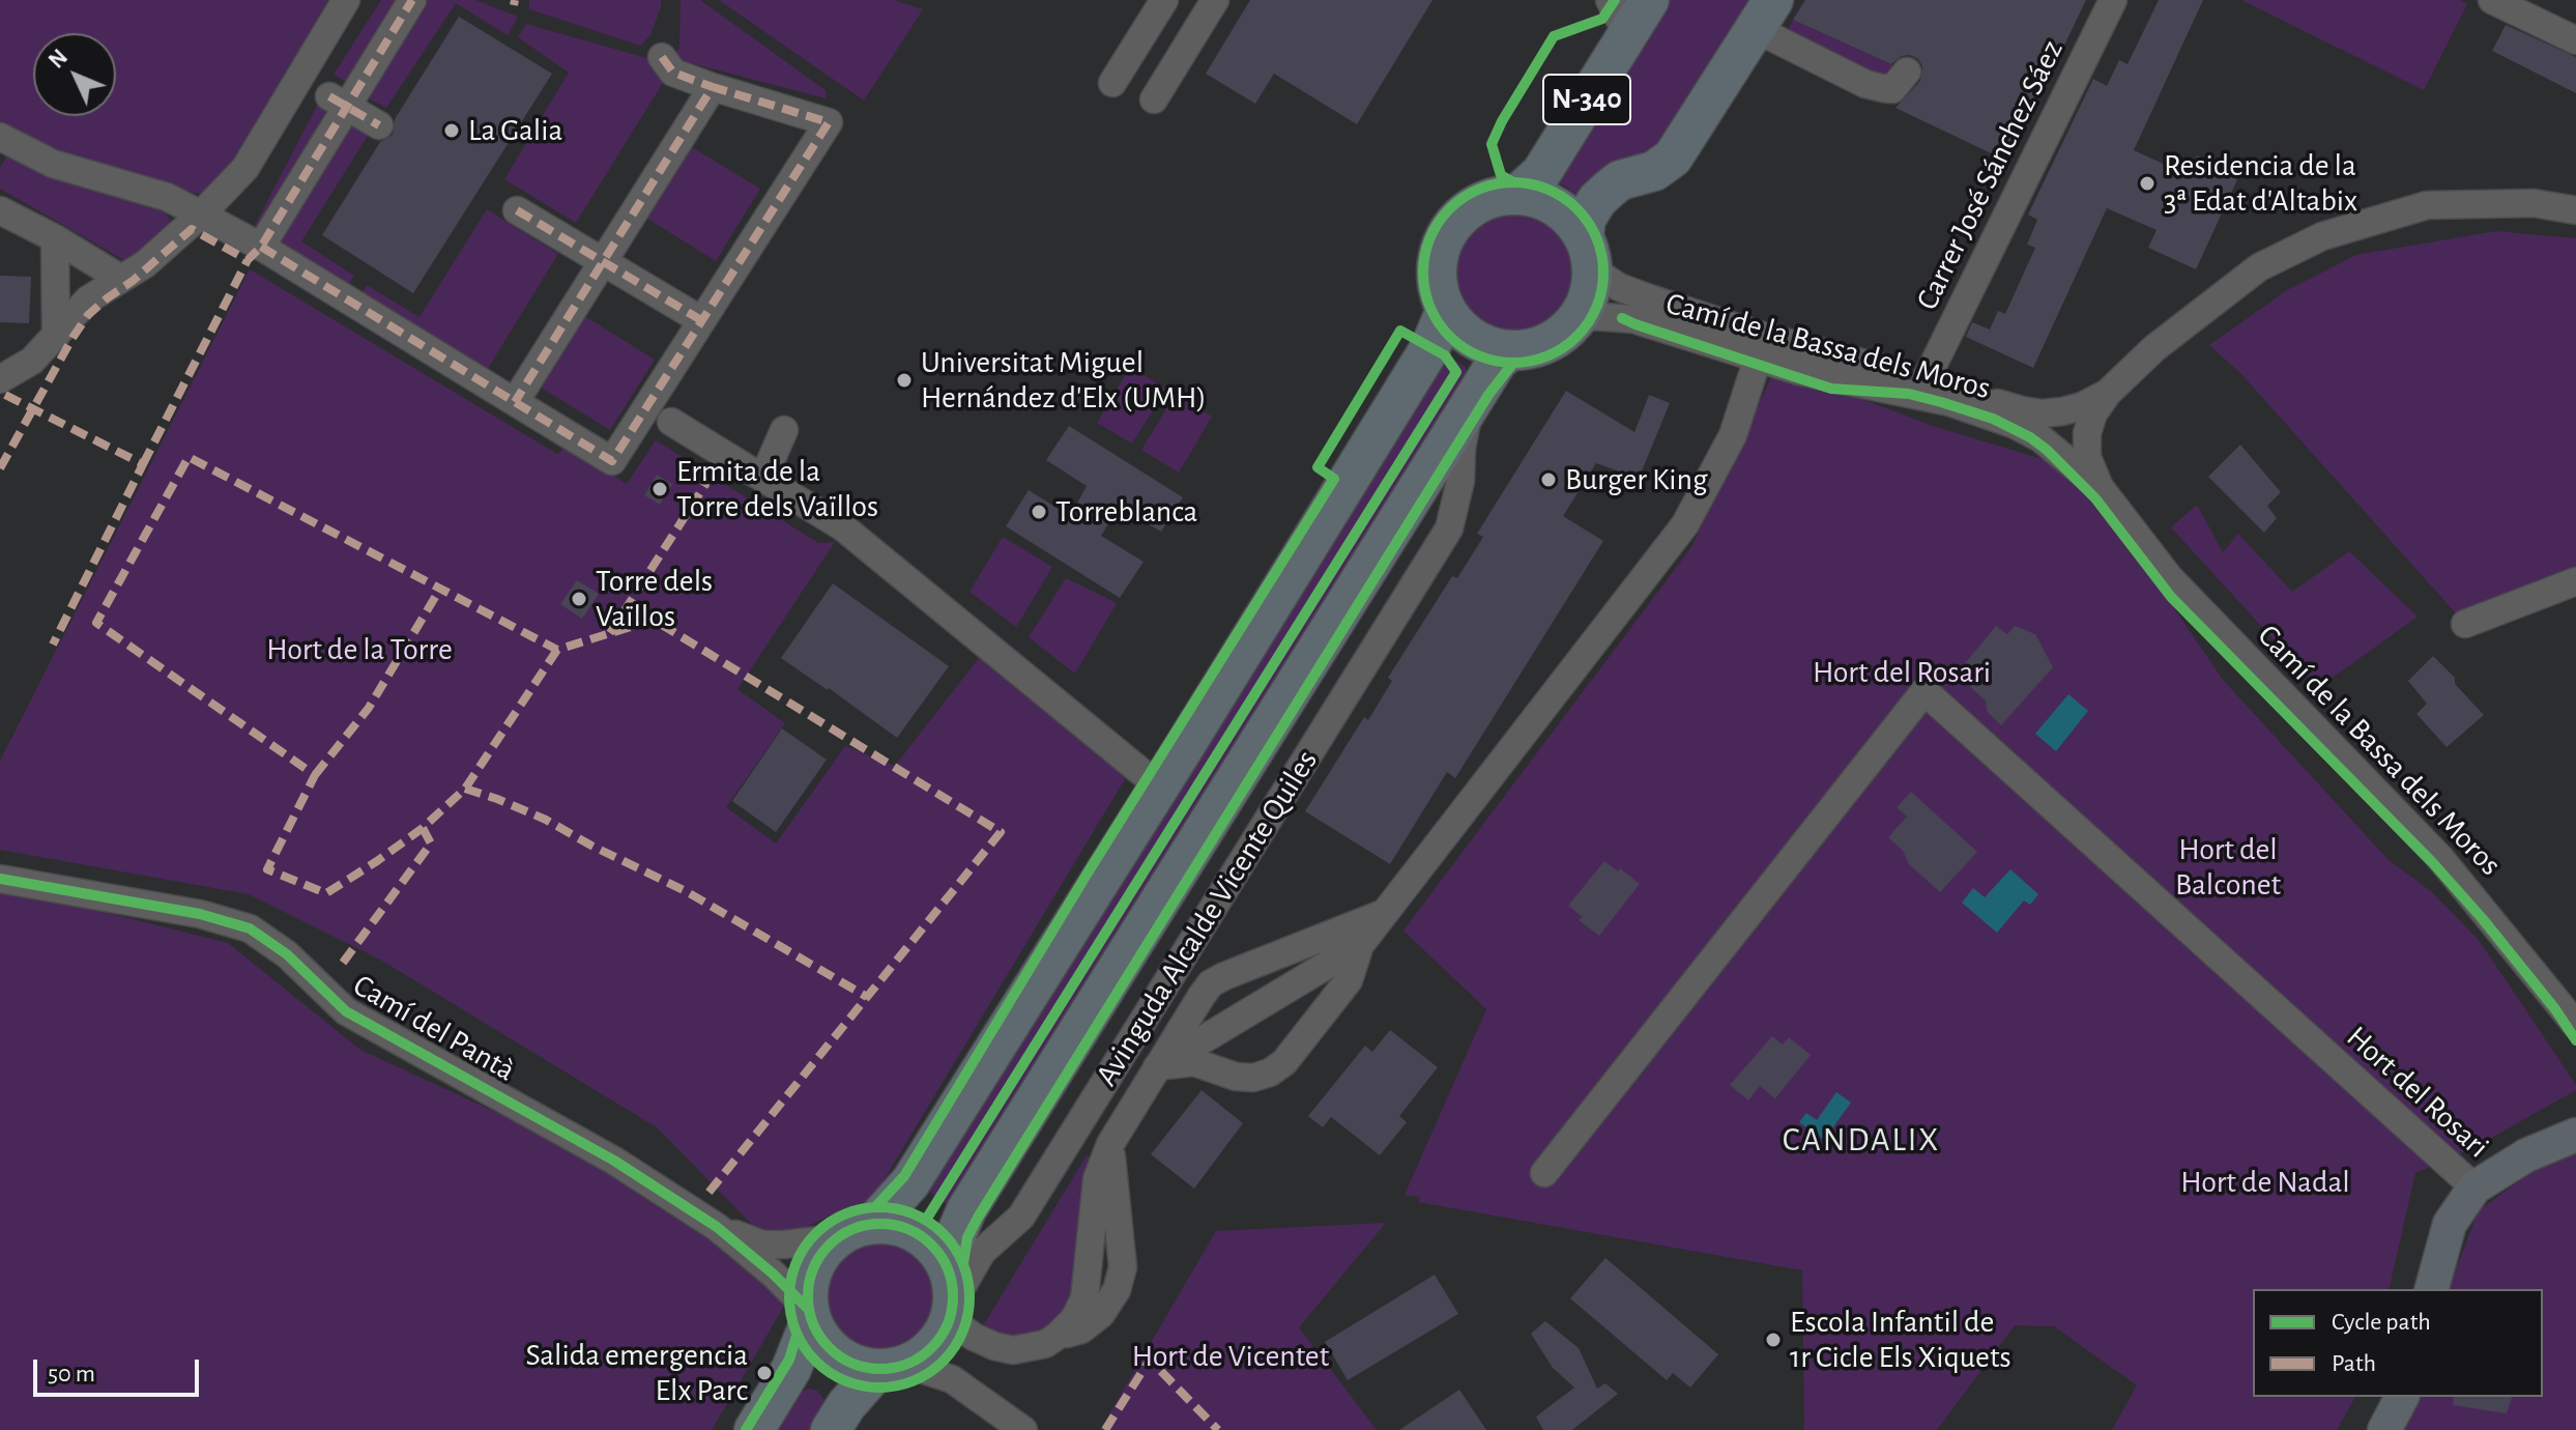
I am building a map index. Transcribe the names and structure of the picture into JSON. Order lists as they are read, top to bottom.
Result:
{
  "streets": {
    "highway": ["N-340", "Avinguda Alcalde Vicente Quiles"],
    "street": [
      "Carrer José Sánchez Sáez",
      "Camí de la Bassa dels Moros",
      "Camí del Pantà",
      "Hort del Rosari"
    ]
  },
  "crossings": [
    ["N-340", "Camí de la Bassa dels Moros"],
    ["Carrer José Sánchez Sáez", "Camí de la Bassa dels Moros"],
    ["Avinguda Alcalde Vicente Quiles", "Camí del Pantà"]
  ],
  "districts": ["CANDALIX"],
  "parks": [
    "Hort de la Torre",
    "Hort del Rosari",
    "Hort del Balconet",
    "Hort de Nadal",
    "Hort de Vicentet"
  ],
  "places": [
    "La Galia",
    "Residencia de la 3ª Edat d'Altabix",
    "Universitat Miguel Hernández d'Elx (UMH)",
    "Burger King",
    "Ermita de la Torre dels Vaïllos",
    "Torreblanca",
    "Torre dels Vaïllos",
    "Escola Infantil de 1r Cicle Els Xiquets",
    "Salida emergencia Elx Parc"
  ],
  "legend": ["Cycle path", "Path"],
  "scale_bar": "50 m",
  "north": "top left"
}
